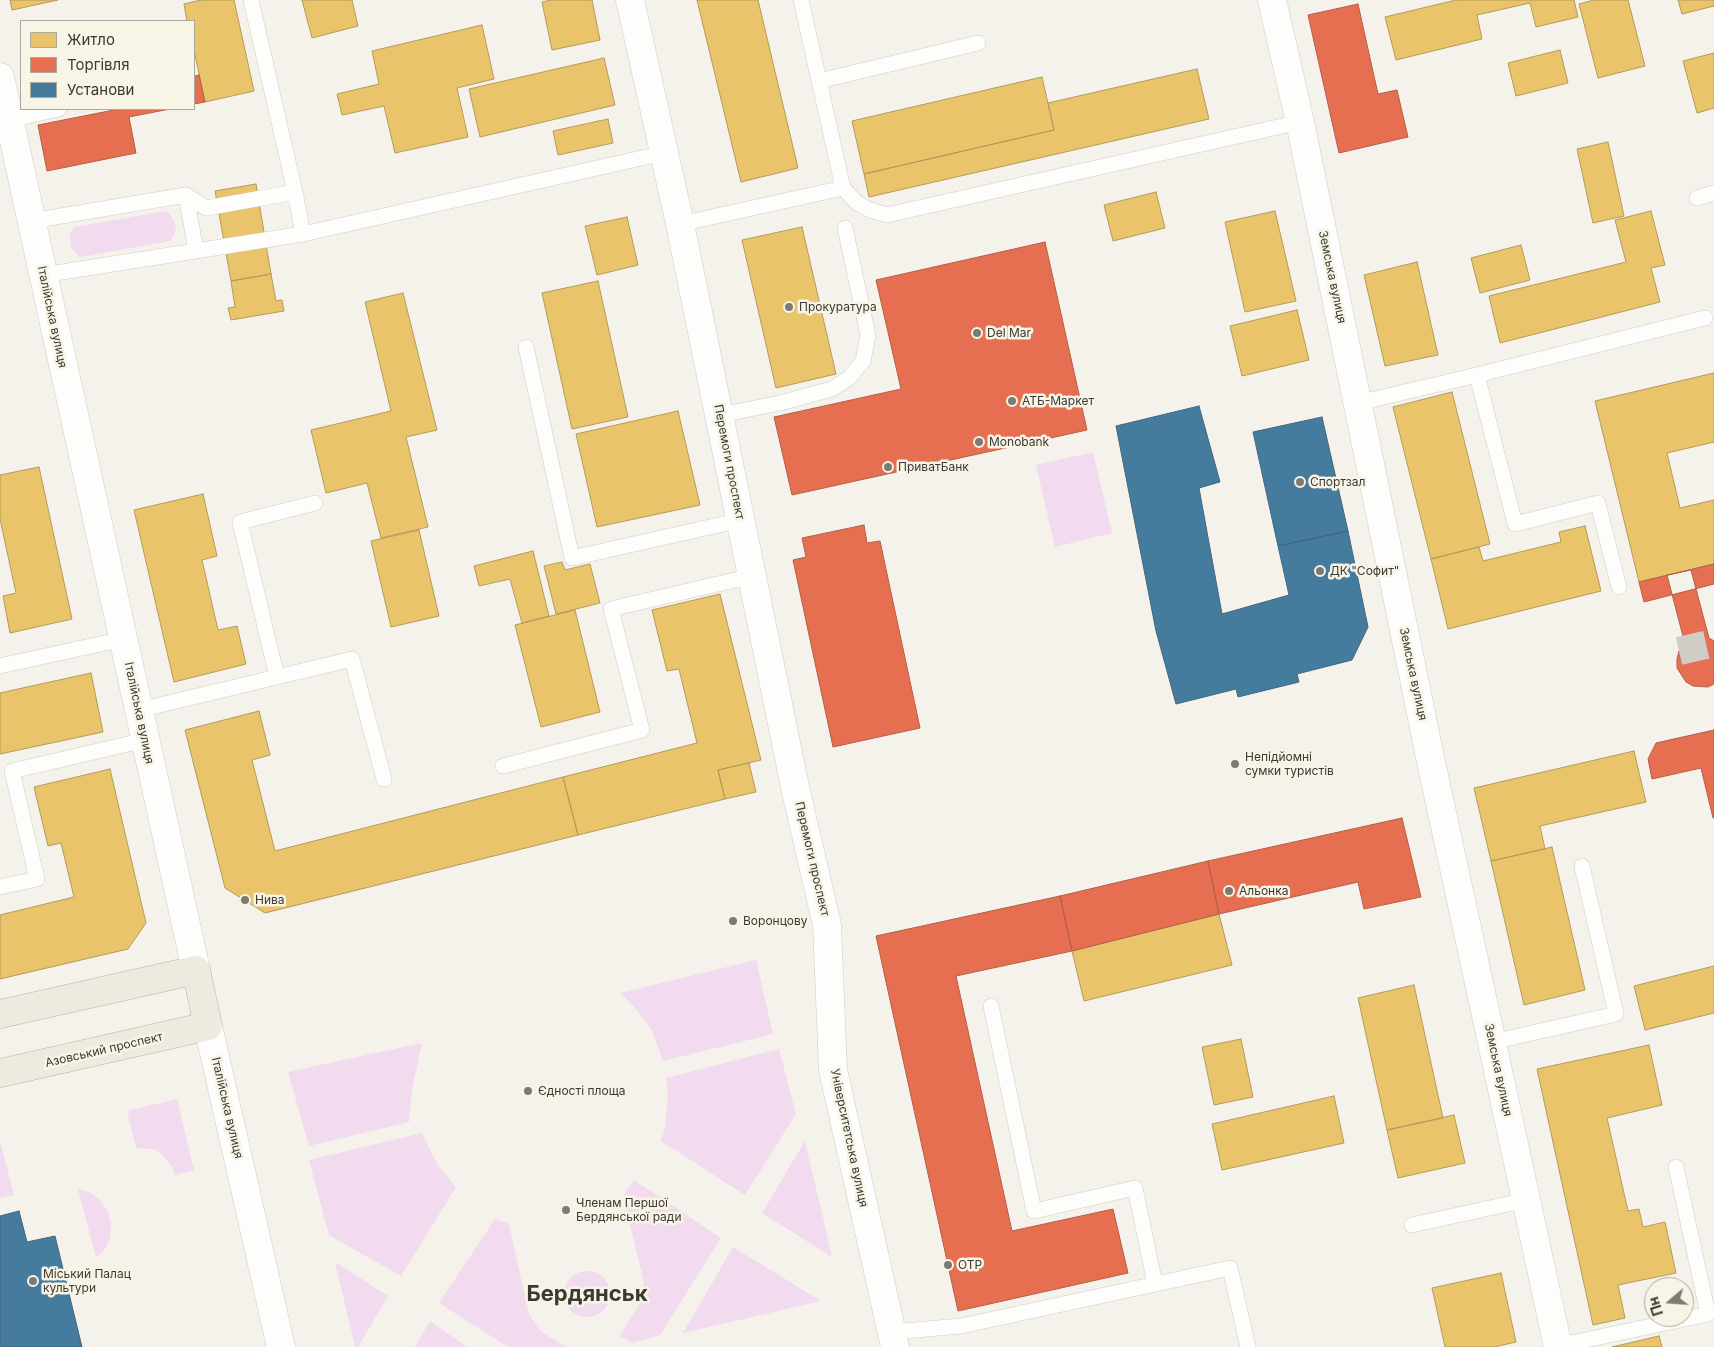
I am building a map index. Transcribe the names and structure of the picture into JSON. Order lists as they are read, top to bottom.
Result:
{
  "streets": {
    "main road": ["Італійська вулиця", "Азовський проспект"],
    "street": ["Земська вулиця", "Перемоги проспект", "Університетська вулиця"]
  },
  "crossings": [
    ["Італійська вулиця", "Азовський проспект"],
    ["Перемоги проспект", "Університетська вулиця"]
  ],
  "districts": ["Бердянськ"],
  "places": [
    "Прокуратура",
    "Del Mar",
    "АТБ-Маркет",
    "Monobank",
    "ПриватБанк",
    "Спортзал",
    "ДК \"Софит\"",
    "Непідйомні сумки туристів",
    "Альонка",
    "Нива",
    "Воронцову",
    "Єдності площа",
    "Членам Першої Бердянської ради",
    "OTP",
    "Міський Палац культури"
  ],
  "legend": ["Житло", "Торгівля", "Установи"],
  "north": "left"
}
